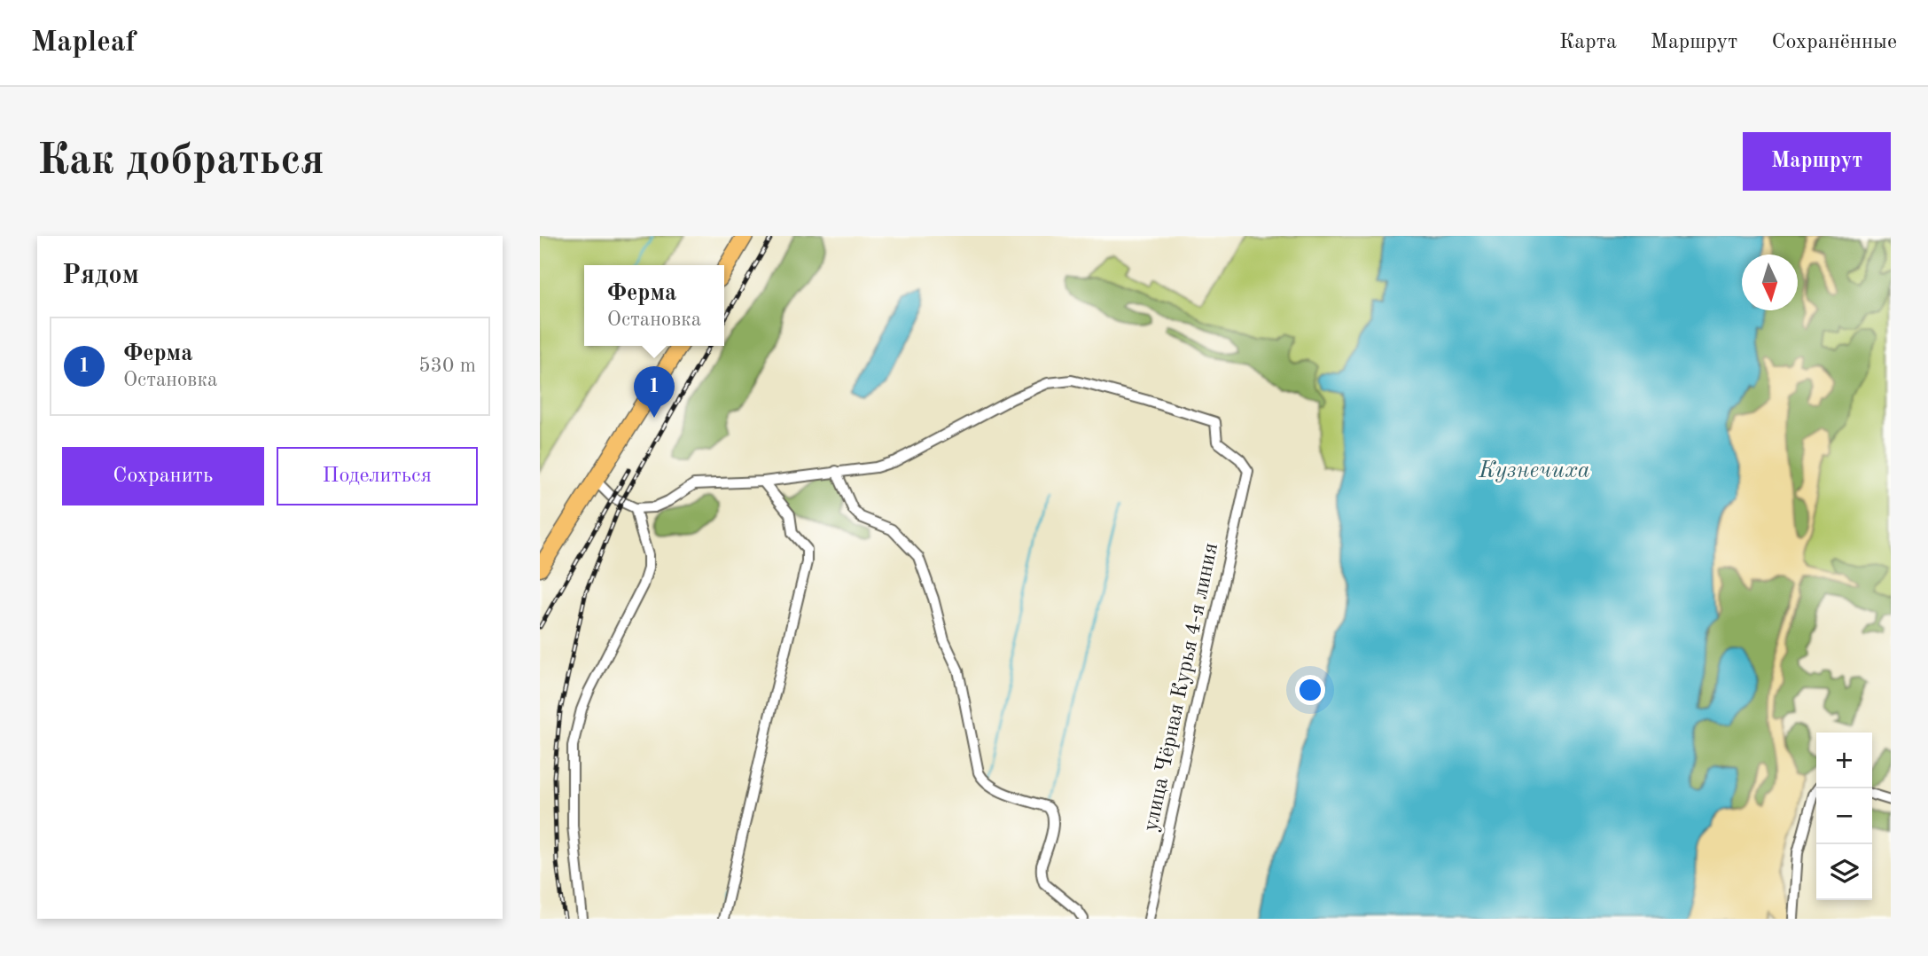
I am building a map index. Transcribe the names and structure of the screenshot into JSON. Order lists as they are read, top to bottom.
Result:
{
  "streets": {
    "street": ["улица Чёрная Курья 4-я линия"]
  },
  "water": ["Кузнечиха"],
  "north": "bottom",
  "page": {
    "header": "Mapleaf",
    "nav": ["Карта", "Маршрут", "Сохранённые"],
    "buttons": [
      "Маршрут",
      ["Сохранить", "Поделиться"]
    ],
    "title": "Как добраться",
    "heading": "Рядом",
    "popup": ["Ферма", "Остановка"],
    "list": [
      {
        "mark": "1",
        "name": "Ферма",
        "note": "Остановка",
        "value": "530 m"
      }
    ],
    "pins": "1",
    "map_buttons": ["+", "−"]
  }
}
